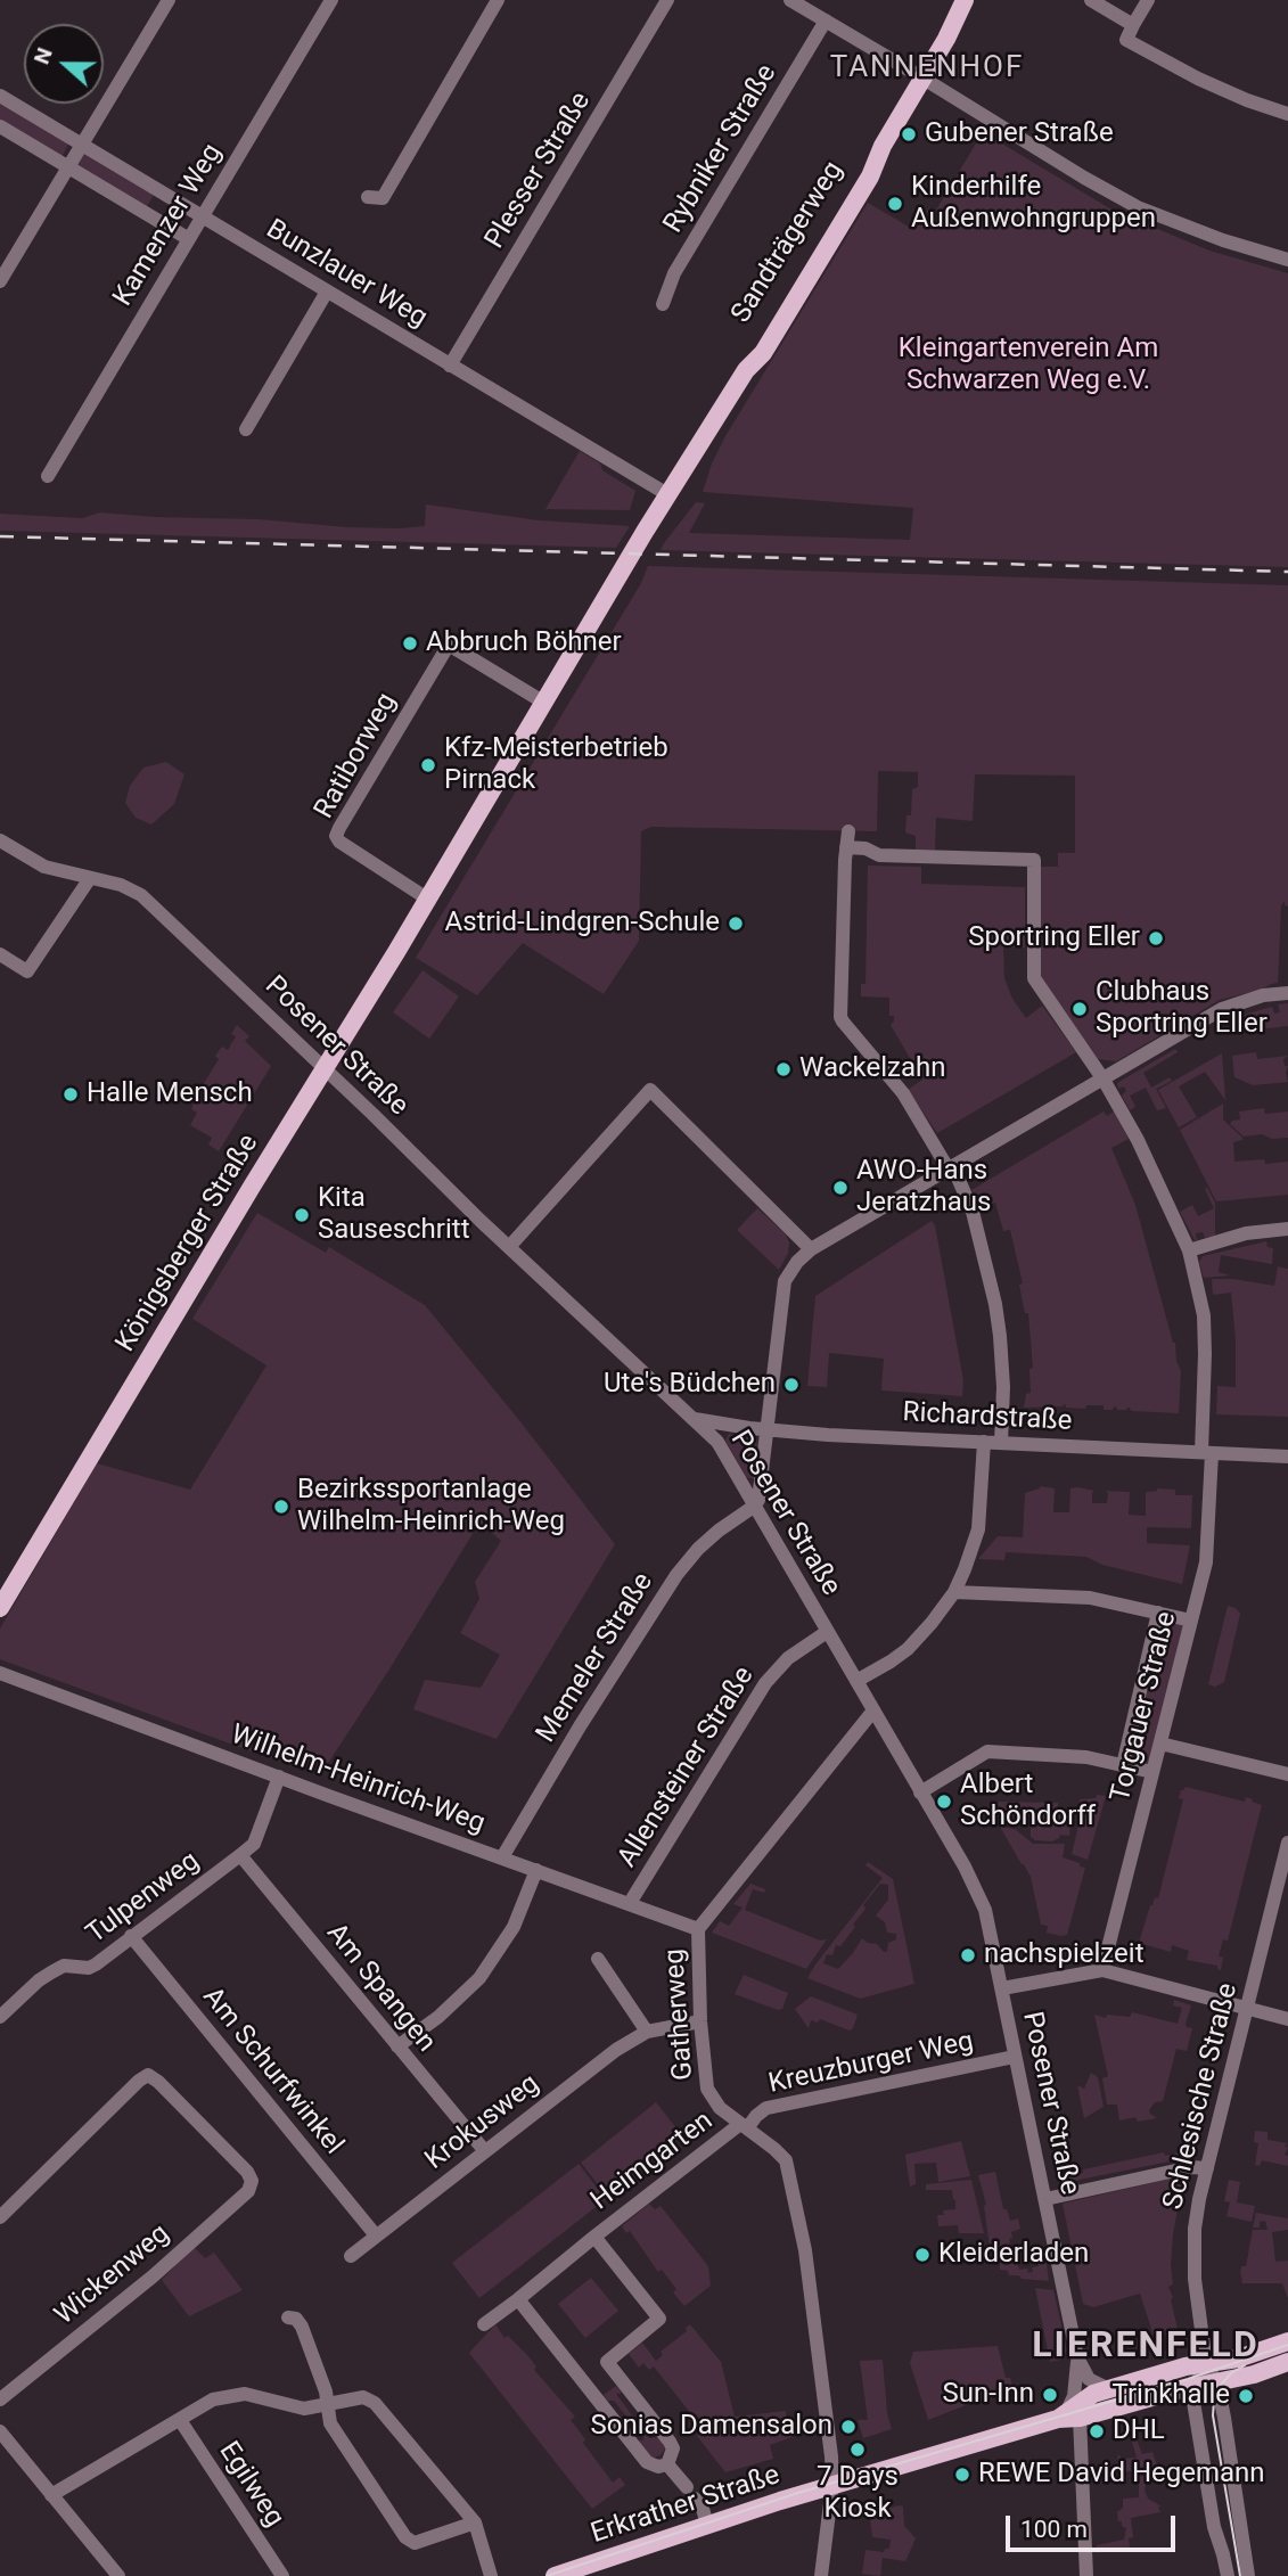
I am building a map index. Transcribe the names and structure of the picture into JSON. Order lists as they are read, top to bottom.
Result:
{
  "streets": {
    "main road": ["Sandträgerweg", "Königsberger Straße", "Erkrather Straße"],
    "street": [
      "Rybniker Straße",
      "Plesser Straße",
      "Kamenzer Weg",
      "Bunzlauer Weg",
      "Ratiborweg",
      "Posener Straße",
      "Richardstraße",
      "Memeler Straße",
      "Torgauer Straße",
      "Allensteiner Straße",
      "Wilhelm-Heinrich-Weg",
      "Tulpenweg",
      "Am Spangen",
      "Gatherweg",
      "Kreuzburger Weg",
      "Am Schurfwinkel",
      "Schlesische Straße",
      "Krokusweg",
      "Heimgarten",
      "Wickenweg",
      "Egilweg"
    ]
  },
  "crossings": [
    ["Plesser Straße", "Bunzlauer Weg"],
    ["Kamenzer Weg", "Bunzlauer Weg"],
    ["Sandträgerweg", "Bunzlauer Weg"],
    ["Sandträgerweg", "Königsberger Straße"],
    ["Ratiborweg", "Königsberger Straße"],
    ["Posener Straße", "Königsberger Straße"],
    ["Posener Straße", "Richardstraße"],
    ["Posener Straße", "Memeler Straße"],
    ["Posener Straße", "Allensteiner Straße"],
    ["Posener Straße", "Gatherweg"],
    ["Posener Straße", "Kreuzburger Weg"],
    ["Posener Straße", "Erkrather Straße"],
    ["Richardstraße", "Torgauer Straße"],
    ["Memeler Straße", "Wilhelm-Heinrich-Weg"],
    ["Allensteiner Straße", "Wilhelm-Heinrich-Weg"],
    ["Wilhelm-Heinrich-Weg", "Tulpenweg"],
    ["Wilhelm-Heinrich-Weg", "Gatherweg"],
    ["Tulpenweg", "Am Spangen"],
    ["Tulpenweg", "Am Schurfwinkel"],
    ["Am Spangen", "Krokusweg"],
    ["Gatherweg", "Kreuzburger Weg"],
    ["Gatherweg", "Krokusweg"],
    ["Gatherweg", "Heimgarten"],
    ["Gatherweg", "Erkrather Straße"],
    ["Kreuzburger Weg", "Heimgarten"],
    ["Am Schurfwinkel", "Krokusweg"]
  ],
  "districts": ["TANNENHOF", "LIERENFELD"],
  "parks": ["Kleingartenverein Am Schwarzen Weg e.V."],
  "places": [
    "Gubener Straße",
    "Kinderhilfe Außenwohngruppen",
    "Abbruch Böhner",
    "Kfz-Meisterbetrieb Pirnack",
    "Astrid-Lindgren-Schule",
    "Sportring Eller",
    "Clubhaus Sportring Eller",
    "Wackelzahn",
    "Halle Mensch",
    "AWO-Hans Jeratzhaus",
    "Kita Sauseschritt",
    "Ute's Büdchen",
    "Bezirkssportanlage Wilhelm-Heinrich-Weg",
    "Albert Schöndorff",
    "nachspielzeit",
    "Kleiderladen",
    "Sun-Inn",
    "Trinkhalle",
    "Sonias Damensalon",
    "DHL",
    "7 Days Kiosk",
    "REWE David Hegemann"
  ],
  "scale_bar": "100 m",
  "north": "left"
}
